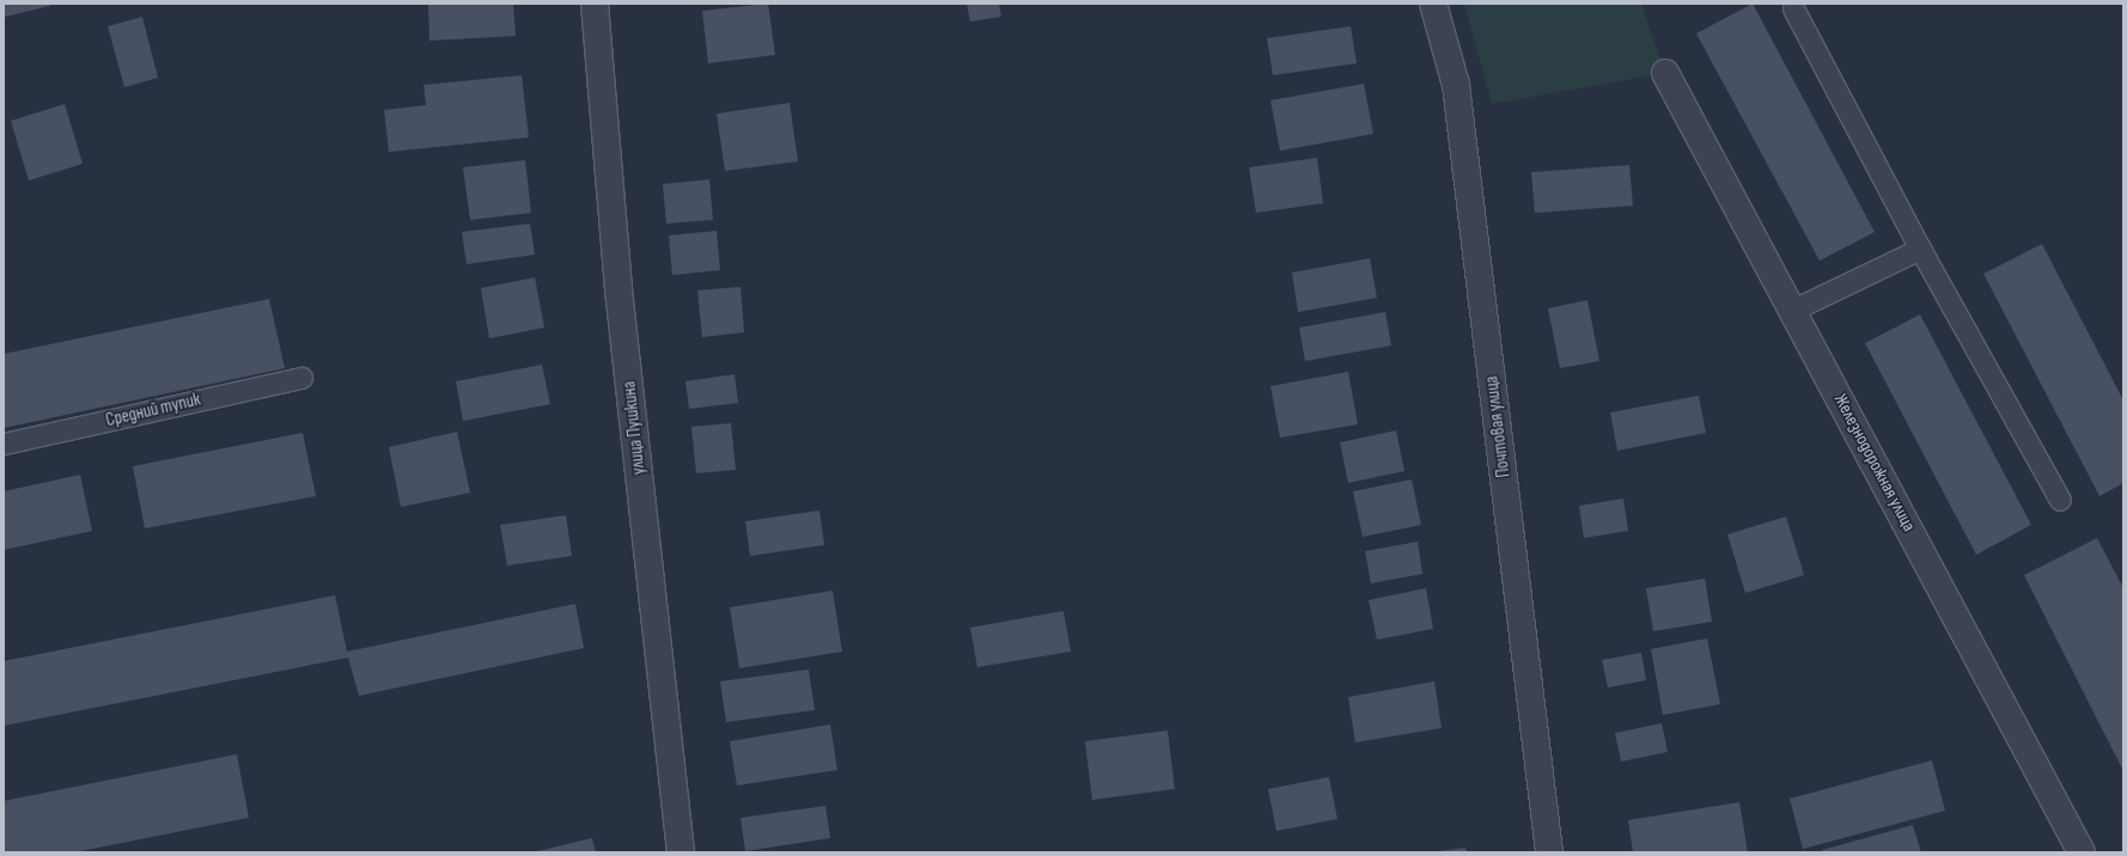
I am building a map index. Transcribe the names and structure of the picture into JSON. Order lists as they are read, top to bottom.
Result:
{
  "streets": {
    "street": ["Почтовая улица", "улица Пушкина", "Железнодорожная улица"],
    "lane": ["Средний тупик"]
  }
}
